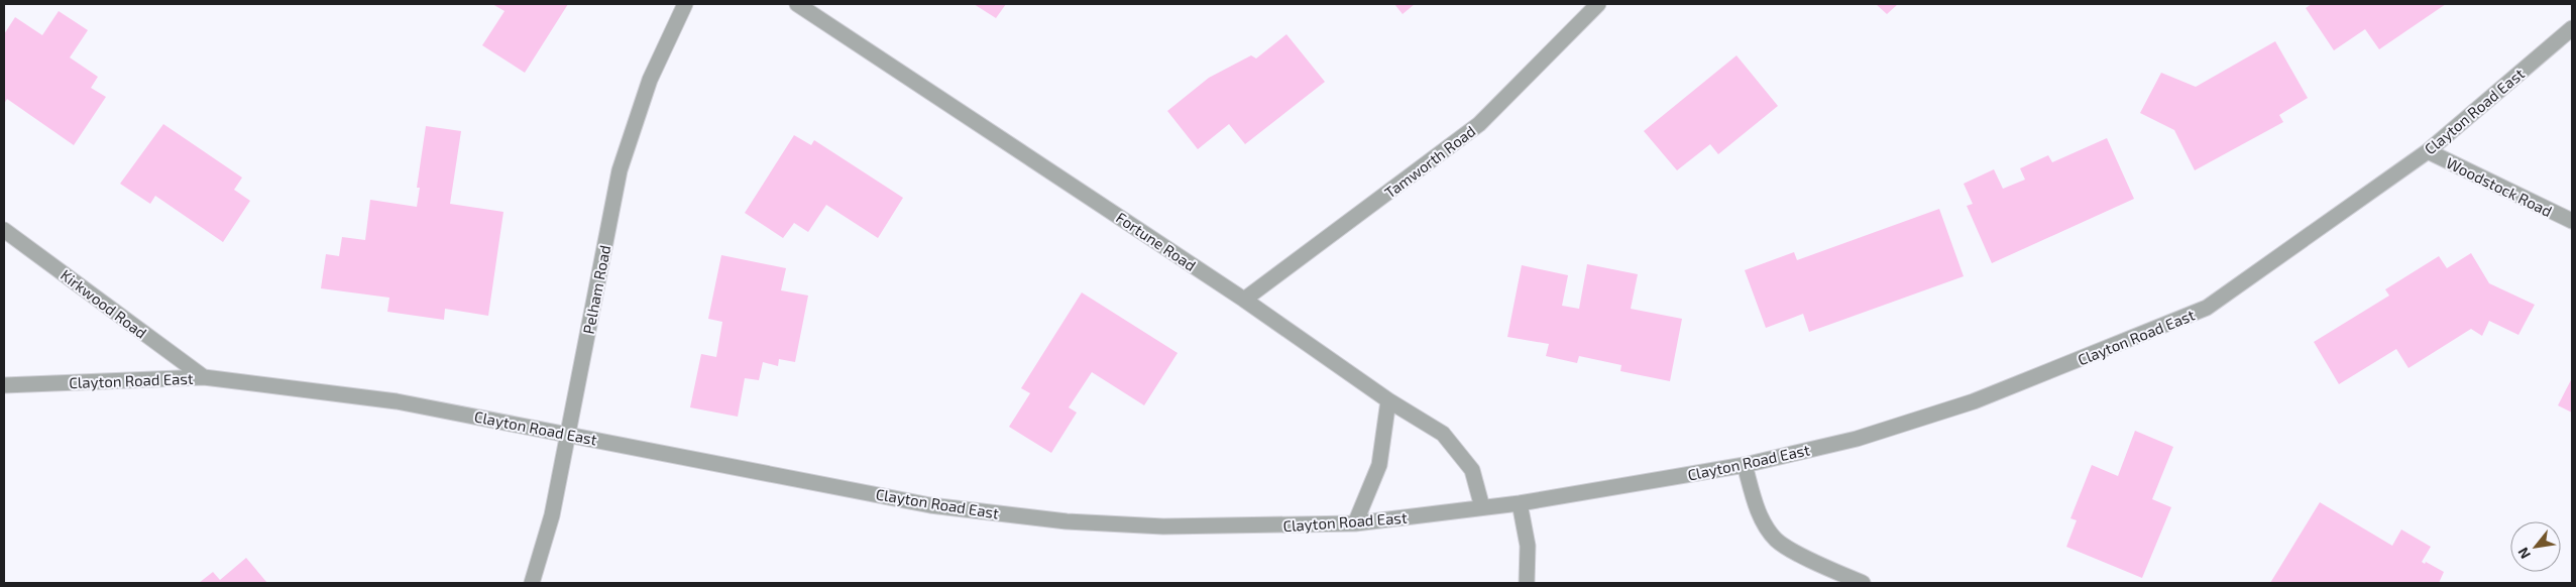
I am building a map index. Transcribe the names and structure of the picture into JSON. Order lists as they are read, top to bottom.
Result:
{
  "streets": {
    "street": [
      "Clayton Road East",
      "Tamworth Road",
      "Woodstock Road",
      "Fortune Road",
      "Pelham Road",
      "Kirkwood Road"
    ]
  },
  "crossings": [
    ["Clayton Road East", "Woodstock Road"],
    ["Clayton Road East", "Fortune Road"],
    ["Clayton Road East", "Pelham Road"],
    ["Clayton Road East", "Kirkwood Road"],
    ["Tamworth Road", "Fortune Road"]
  ],
  "north": "bottom left"
}
